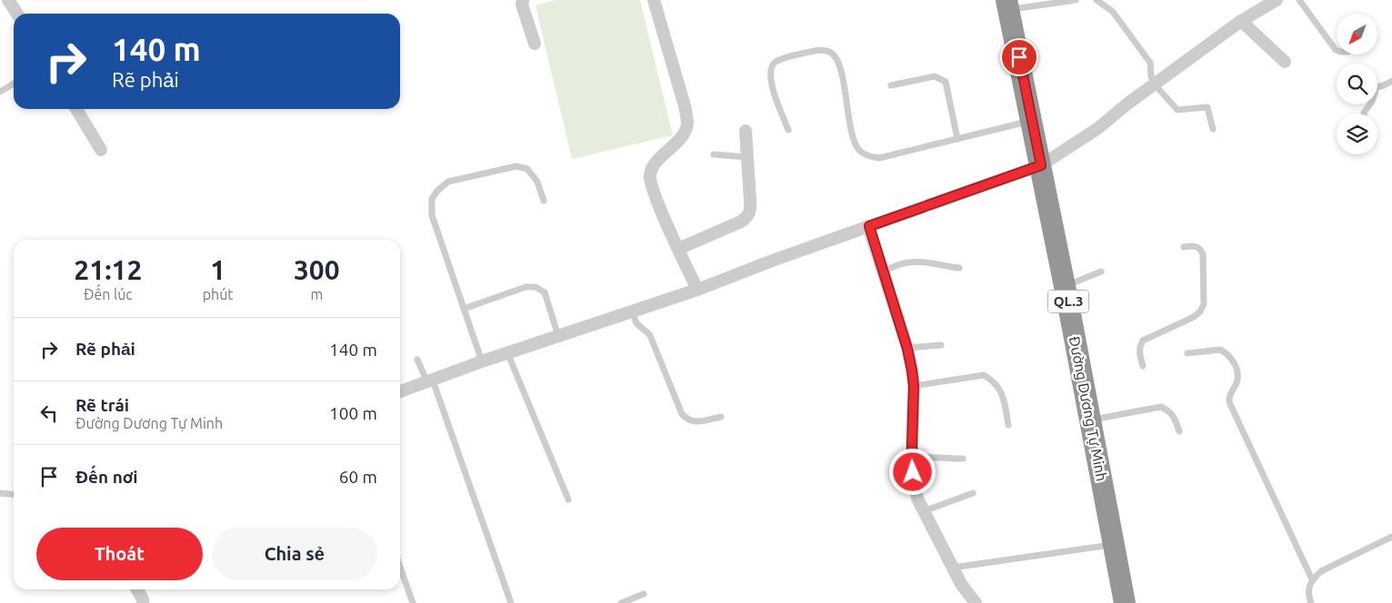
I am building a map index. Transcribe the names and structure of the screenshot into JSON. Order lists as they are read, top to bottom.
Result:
{
  "streets": {
    "highway": ["QL.3", "Đường Dương Tự Minh"]
  },
  "north": "bottom left",
  "page": {
    "turn": ["140 m", "Rẽ phải"],
    "eta": [
      "21:12",
      "Đến lúc",
      "1",
      "phút",
      "300",
      "m"
    ],
    "list": [
      {
        "name": "Rẽ phải",
        "value": "140 m"
      },
      {
        "name": "Rẽ trái",
        "note": "Đường Dương Tự Minh",
        "value": "100 m"
      },
      {
        "name": "Đến nơi",
        "value": "60 m"
      }
    ],
    "buttons": ["Thoát", "Chia sẻ"]
  }
}
